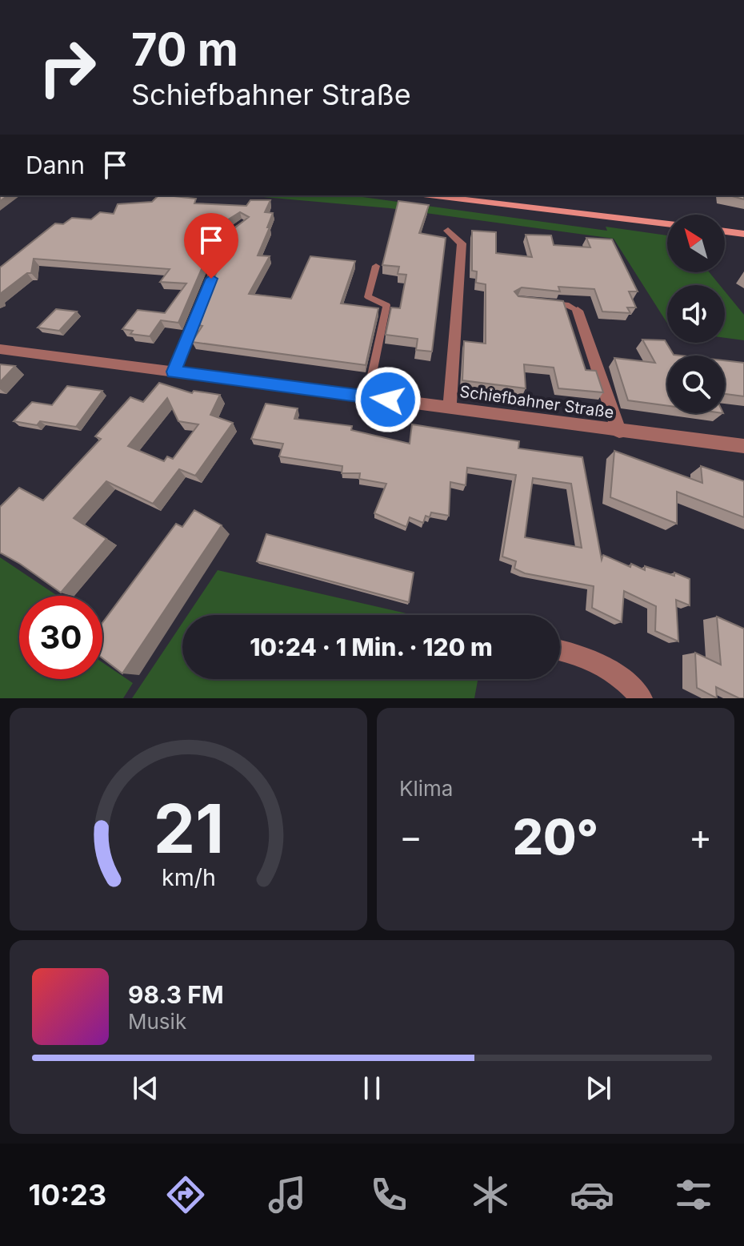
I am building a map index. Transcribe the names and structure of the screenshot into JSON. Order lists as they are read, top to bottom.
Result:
{
  "streets": {
    "street": ["Schiefbahner Straße"]
  },
  "north": "top left",
  "page": {
    "turn": ["70 m", "Schiefbahner Straße"],
    "then": "Dann",
    "limit": "30",
    "trip": "10:24 · 1 Min. · 120 m",
    "tile": "Klima",
    "heat": ["−", "20°", "+"],
    "song": ["98.3 FM", "Musik"],
    "tabs": "10:23",
    "gauge": ["21", "km/h"]
  }
}
